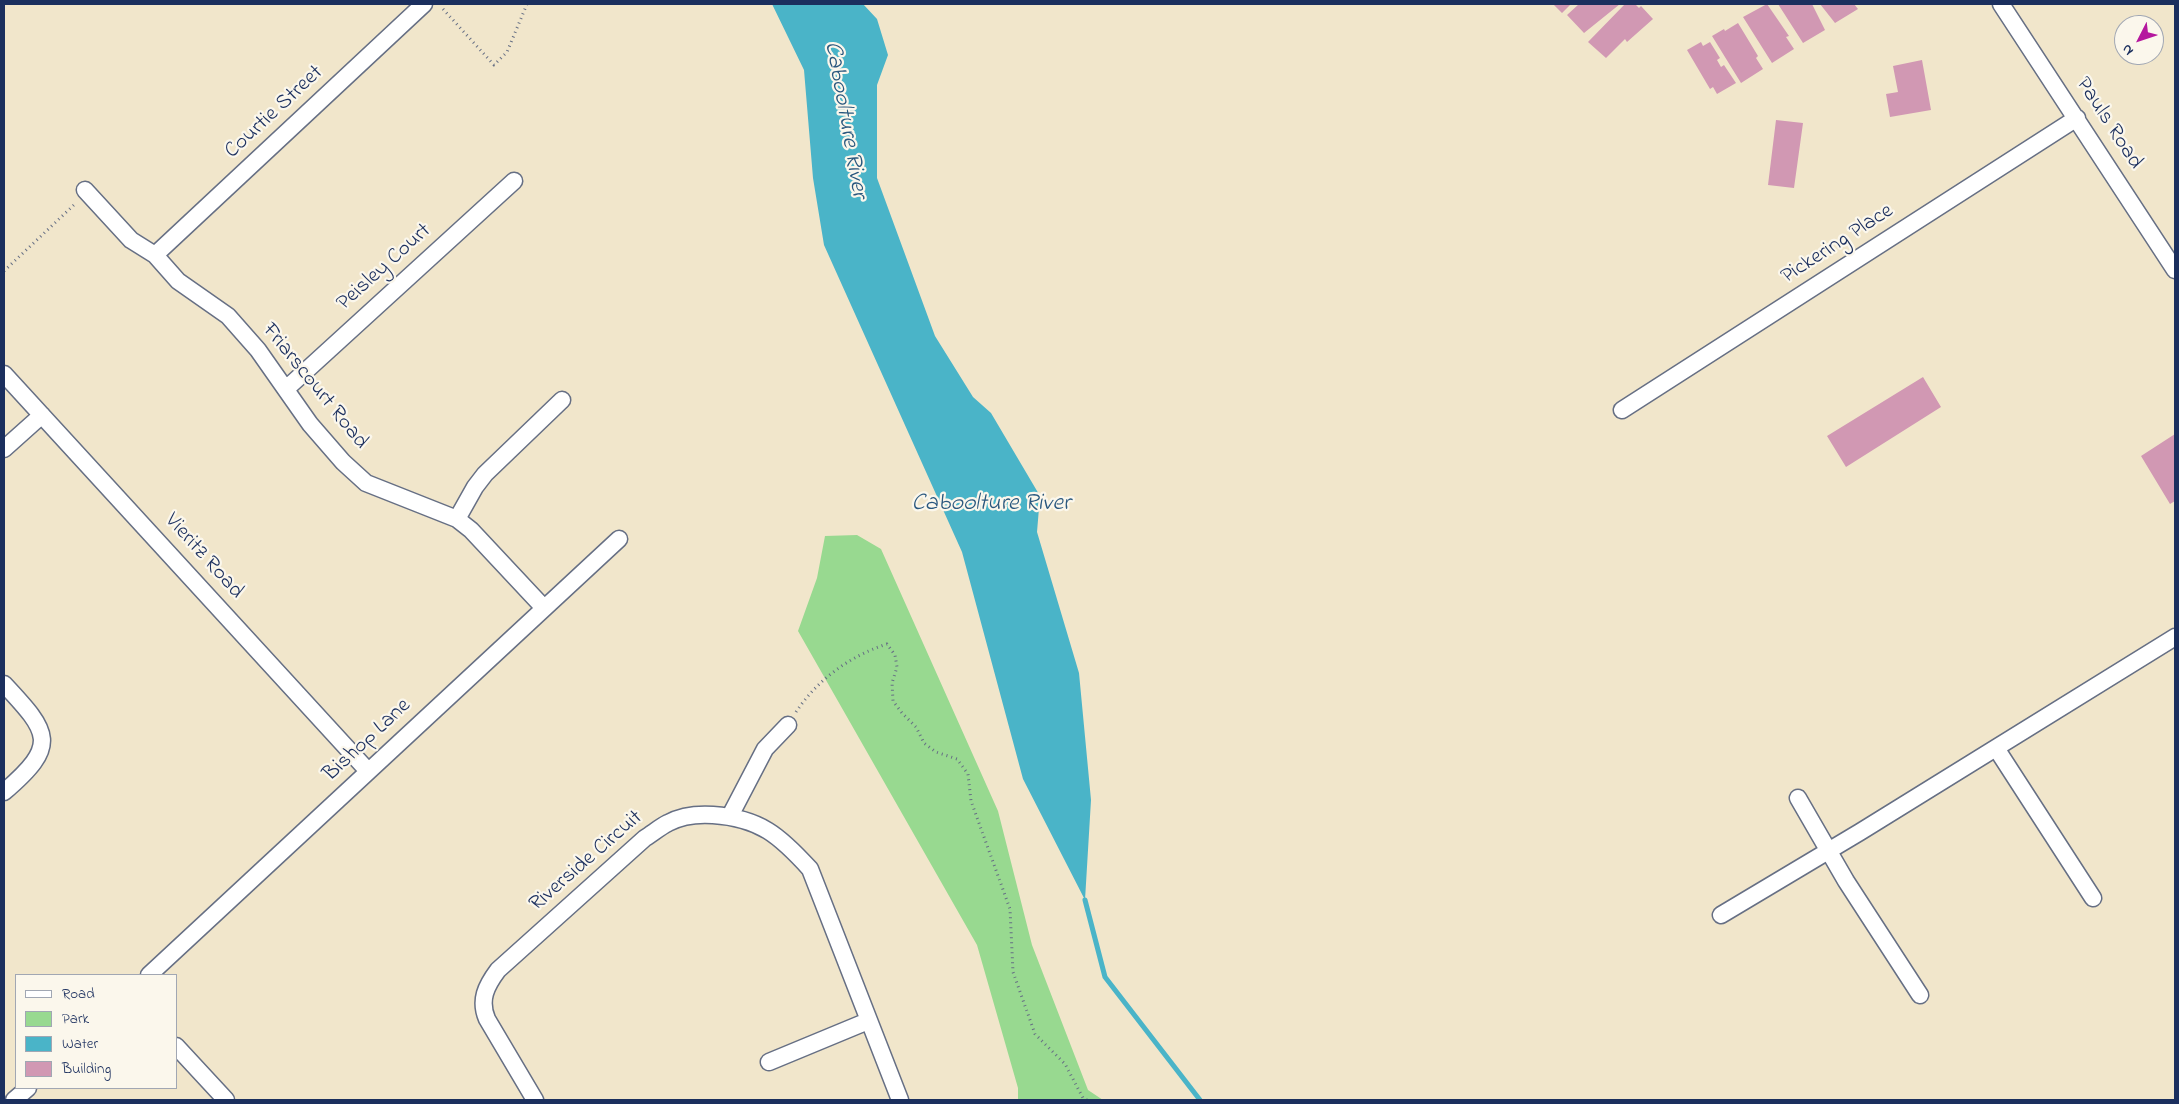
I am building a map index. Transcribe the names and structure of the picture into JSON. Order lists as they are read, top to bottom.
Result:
{
  "streets": {
    "street": [
      "Courtie Street",
      "Pauls Road",
      "Pickering Place",
      "Peisley Court",
      "Friarscourt Road",
      "Vieritz Road",
      "Bishop Lane",
      "Riverside Circuit"
    ]
  },
  "crossings": [
    ["Courtie Street", "Friarscourt Road"],
    ["Pauls Road", "Pickering Place"],
    ["Peisley Court", "Friarscourt Road"],
    ["Friarscourt Road", "Bishop Lane"],
    ["Vieritz Road", "Bishop Lane"]
  ],
  "water": ["Caboolture River"],
  "legend": [
    "Road",
    "Park",
    "Water",
    "Building"
  ],
  "north": "bottom left"
}
